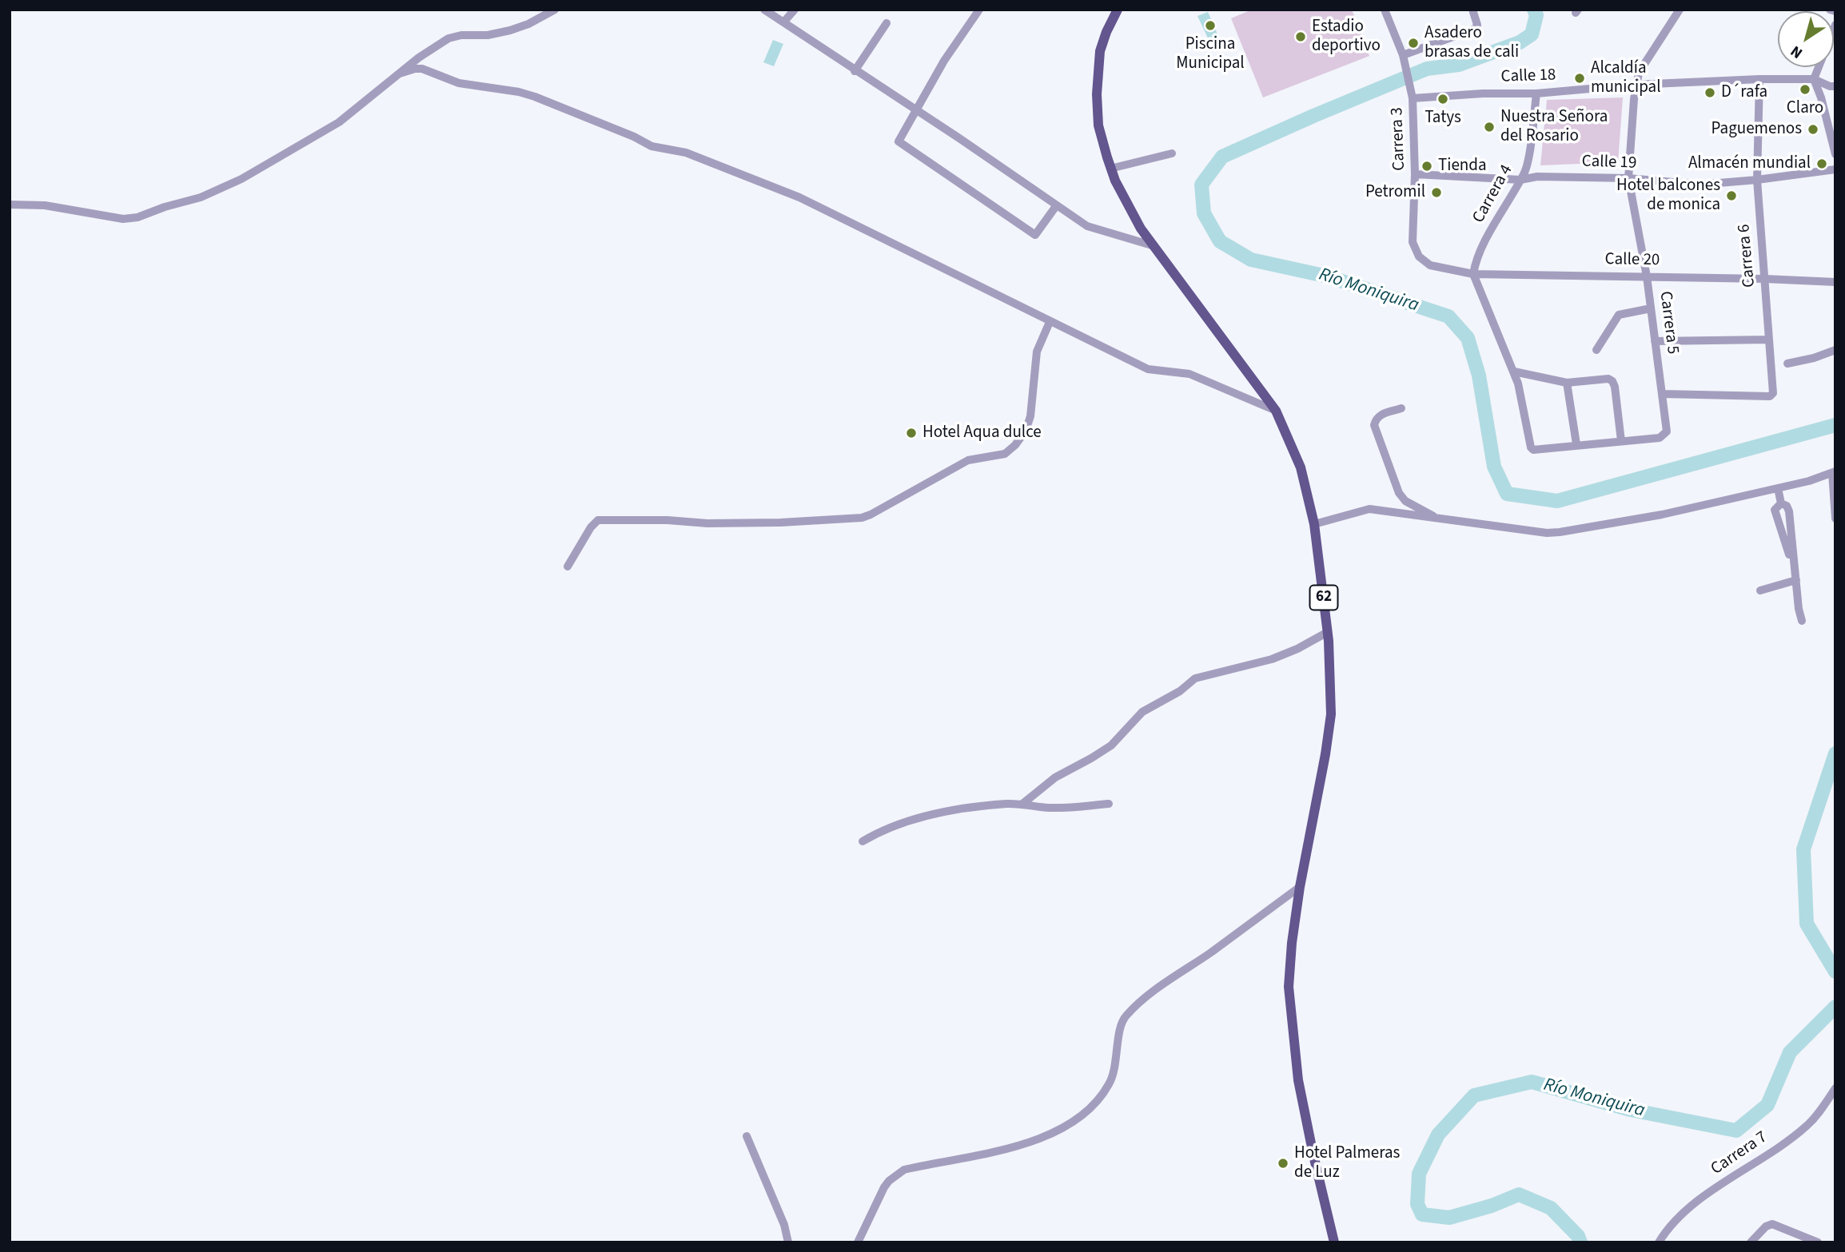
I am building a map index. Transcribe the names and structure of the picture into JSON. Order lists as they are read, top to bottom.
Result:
{
  "streets": {
    "main road": ["62"],
    "street": [
      "Calle 18",
      "Carrera 3",
      "Calle 19",
      "Carrera 4",
      "Carrera 6",
      "Calle 20",
      "Carrera 5",
      "Carrera 7"
    ]
  },
  "crossings": [
    ["Calle 18", "Carrera 3"],
    ["Calle 18", "Carrera 4"],
    ["Calle 18", "Carrera 6"],
    ["Calle 18", "Carrera 5"],
    ["Carrera 3", "Calle 19"],
    ["Carrera 3", "Calle 20"],
    ["Calle 19", "Carrera 4"],
    ["Calle 19", "Carrera 6"],
    ["Calle 19", "Carrera 5"],
    ["Carrera 4", "Calle 20"],
    ["Carrera 6", "Calle 20"],
    ["Carrera 6", "Carrera 5"],
    ["Calle 20", "Carrera 5"]
  ],
  "water": ["Río Moniquira"],
  "places": [
    "Piscina Municipal",
    "Estadio deportivo",
    "Asadero brasas de cali",
    "Alcaldía municipal",
    "Claro",
    "D´rafa",
    "Tatys",
    "Nuestra Señora del Rosario",
    "Paguemenos",
    "Almacén mundial",
    "Tienda",
    "Petromil",
    "Hotel balcones de monica",
    "Hotel Aqua dulce",
    "Hotel Palmeras de Luz"
  ],
  "north": "bottom left"
}
